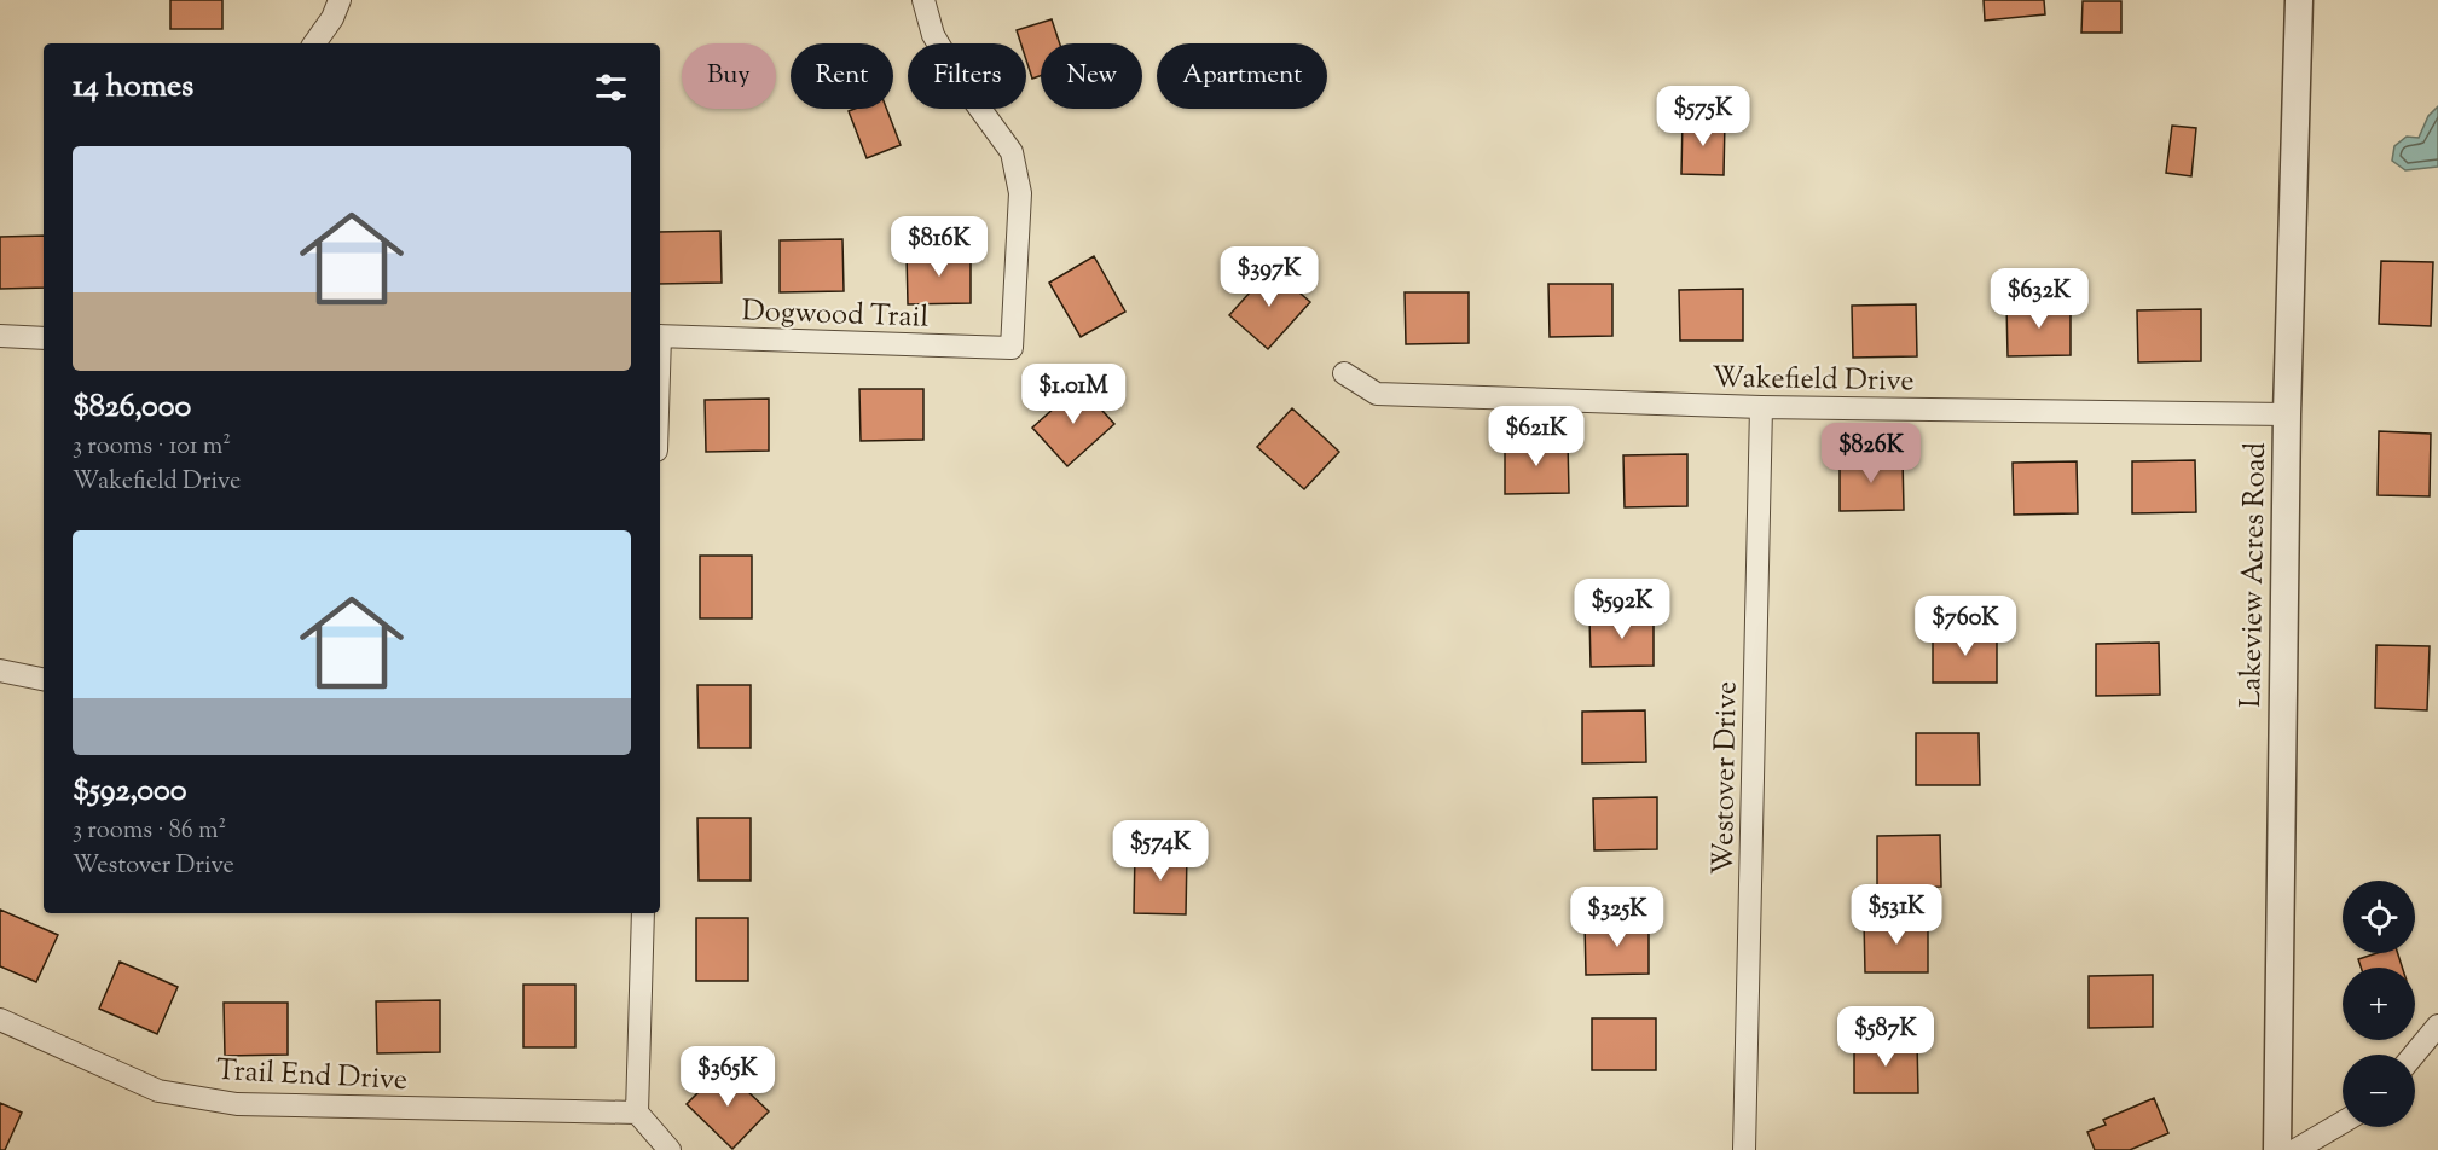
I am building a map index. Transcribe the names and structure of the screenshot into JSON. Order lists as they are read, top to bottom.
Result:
{
  "streets": {
    "street": [
      "Dogwood Trail",
      "Wakefield Drive",
      "Lakeview Acres Road",
      "Westover Drive",
      "Trail End Drive"
    ]
  },
  "crossings": [
    ["Wakefield Drive", "Lakeview Acres Road"],
    ["Wakefield Drive", "Westover Drive"]
  ],
  "page": {
    "chip": [
      "Buy",
      "Rent",
      "Filters",
      "New",
      "Apartment"
    ],
    "heading": "14 homes",
    "price": [
      "$575K",
      "$816K",
      "$397K",
      "$632K",
      "$1.01M",
      "$621K",
      "$826K",
      "$592K",
      "$760K",
      "$574K",
      "$531K",
      "$325K",
      "$587K",
      "$365K"
    ],
    "list": [
      {
        "name": "$826,000",
        "note": "3 rooms · 101 m² · Wakefield Drive"
      },
      {
        "name": "$592,000",
        "note": "3 rooms · 86 m² · Westover Drive"
      }
    ],
    "map_buttons": ["+", "−"]
  }
}
